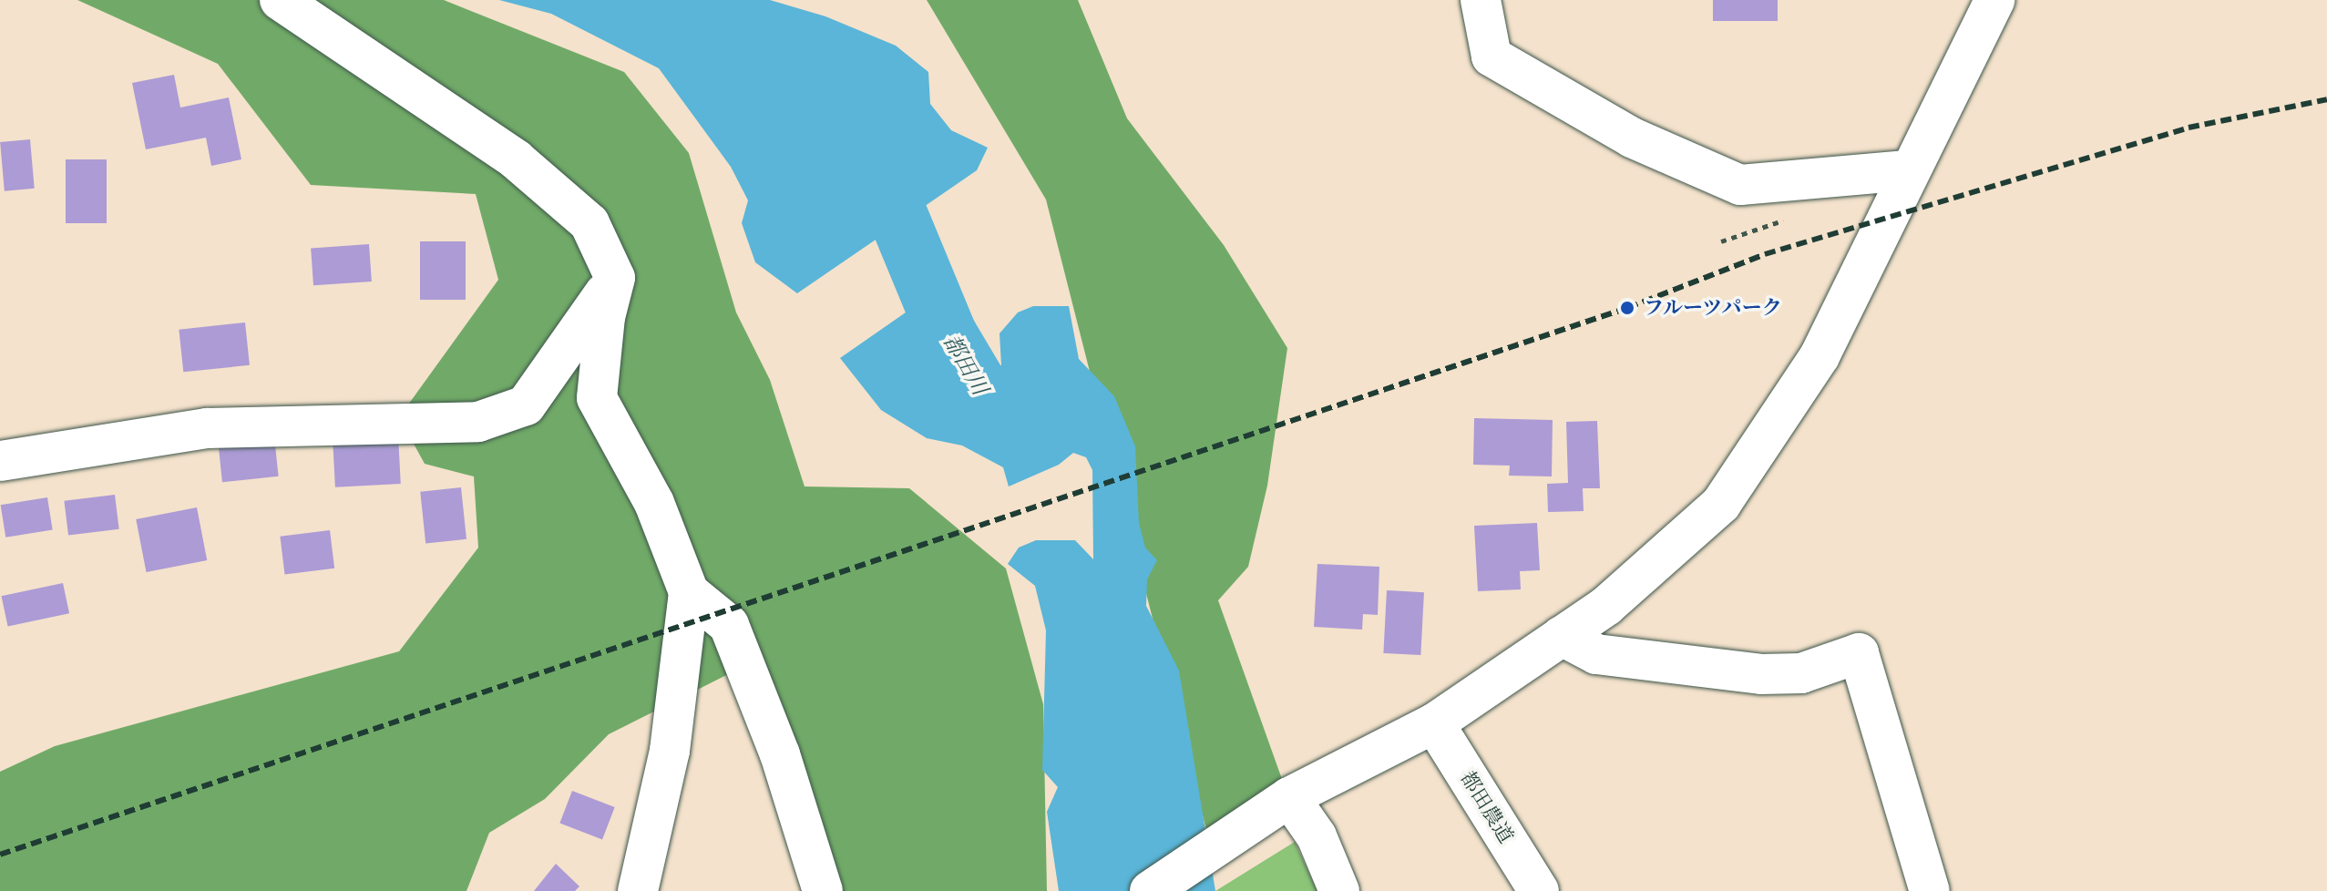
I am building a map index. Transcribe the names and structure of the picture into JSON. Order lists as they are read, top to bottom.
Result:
{
  "streets": {
    "street": ["都田農道"]
  },
  "water": ["都田川"],
  "places": ["フルーツパーク"]
}
